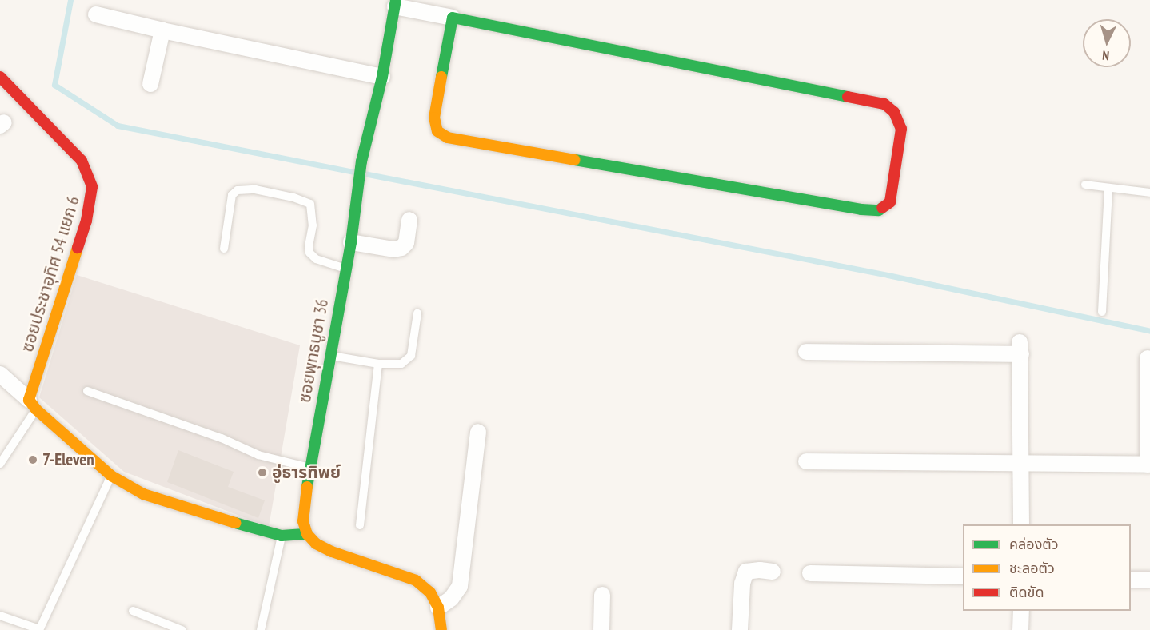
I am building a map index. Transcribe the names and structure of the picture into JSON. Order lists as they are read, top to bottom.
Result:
{
  "streets": {
    "street": ["ซอยประชาอุทิศ 54 แยก 6", "ซอยพุทธบูชา 36"]
  },
  "places": ["7-Eleven", "อู่ธารทิพย์"],
  "legend": ["คล่องตัว", "ชะลอตัว", "ติดขัด"],
  "north": "bottom"
}
